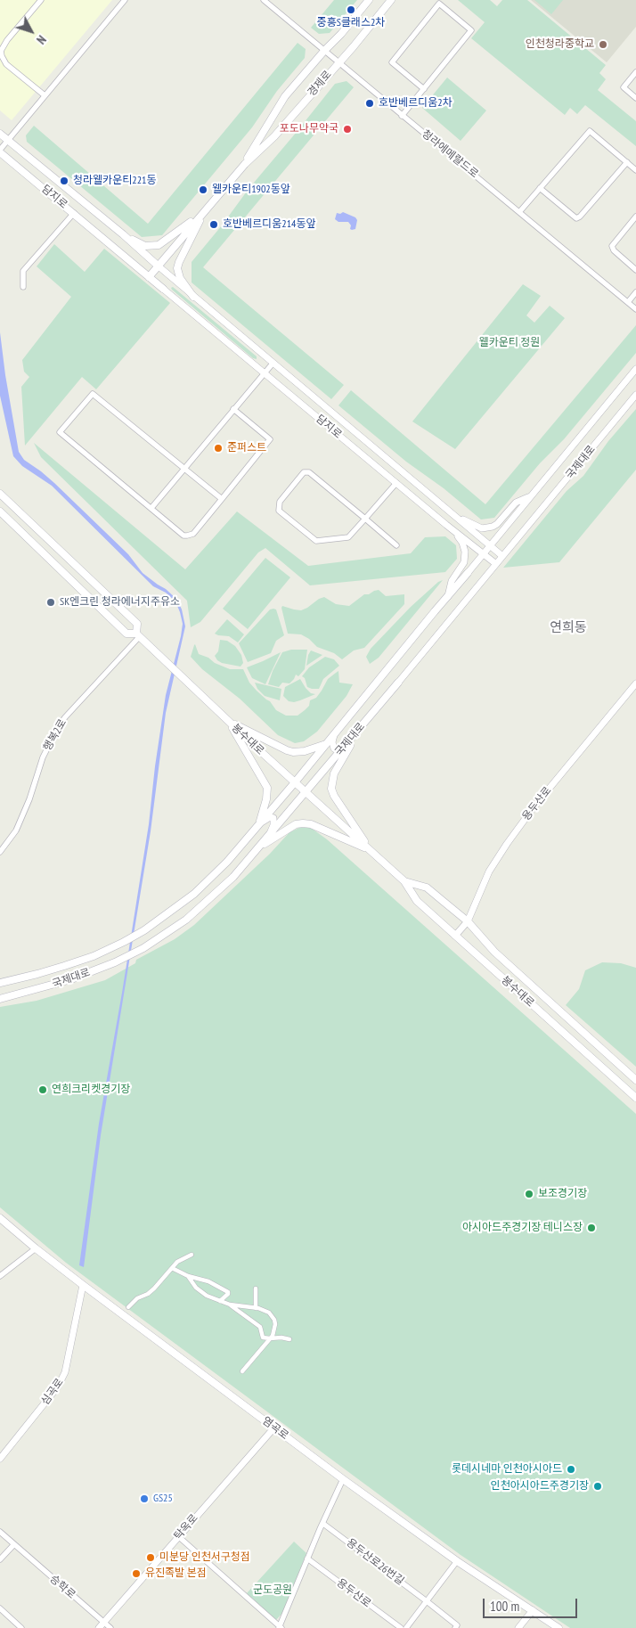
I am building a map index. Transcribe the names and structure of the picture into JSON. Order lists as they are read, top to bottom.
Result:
{
  "streets": {
    "main road": [
      "경제로",
      "담지로",
      "국제대로",
      "봉수대로",
      "염곡로"
    ],
    "street": [
      "청라에메랄드로",
      "행복2로",
      "용두산로",
      "심곡로",
      "탁옥로",
      "용두산로26번길",
      "승학로"
    ]
  },
  "crossings": [
    ["경제로", "청라에메랄드로"],
    ["경제로", "담지로"],
    ["담지로", "국제대로"],
    ["국제대로", "봉수대로"],
    ["행복2로", "봉수대로"],
    ["봉수대로", "용두산로"],
    ["심곡로", "염곡로"],
    ["염곡로", "탁옥로"],
    ["탁옥로", "승학로"]
  ],
  "districts": ["연희동"],
  "parks": ["웰카운티 정원", "군도공원"],
  "places": [
    "중흥S클래스2차",
    "인천청라중학교",
    "호반베르디움2차",
    "포도나무약국",
    "청라웰카운티221동",
    "웰카운티1902동앞",
    "호반베르디움214동앞",
    "준퍼스트",
    "SK엔크린 청라에너지주유소",
    "연희크리켓경기장",
    "보조경기장",
    "아시아드주경기장 테니스장",
    "롯데시네마 인천아시아드",
    "인천아시아드주경기장",
    "GS25",
    "미분당 인천서구청점",
    "유진족발 본점"
  ],
  "scale_bar": "100 m",
  "north": "bottom right"
}
